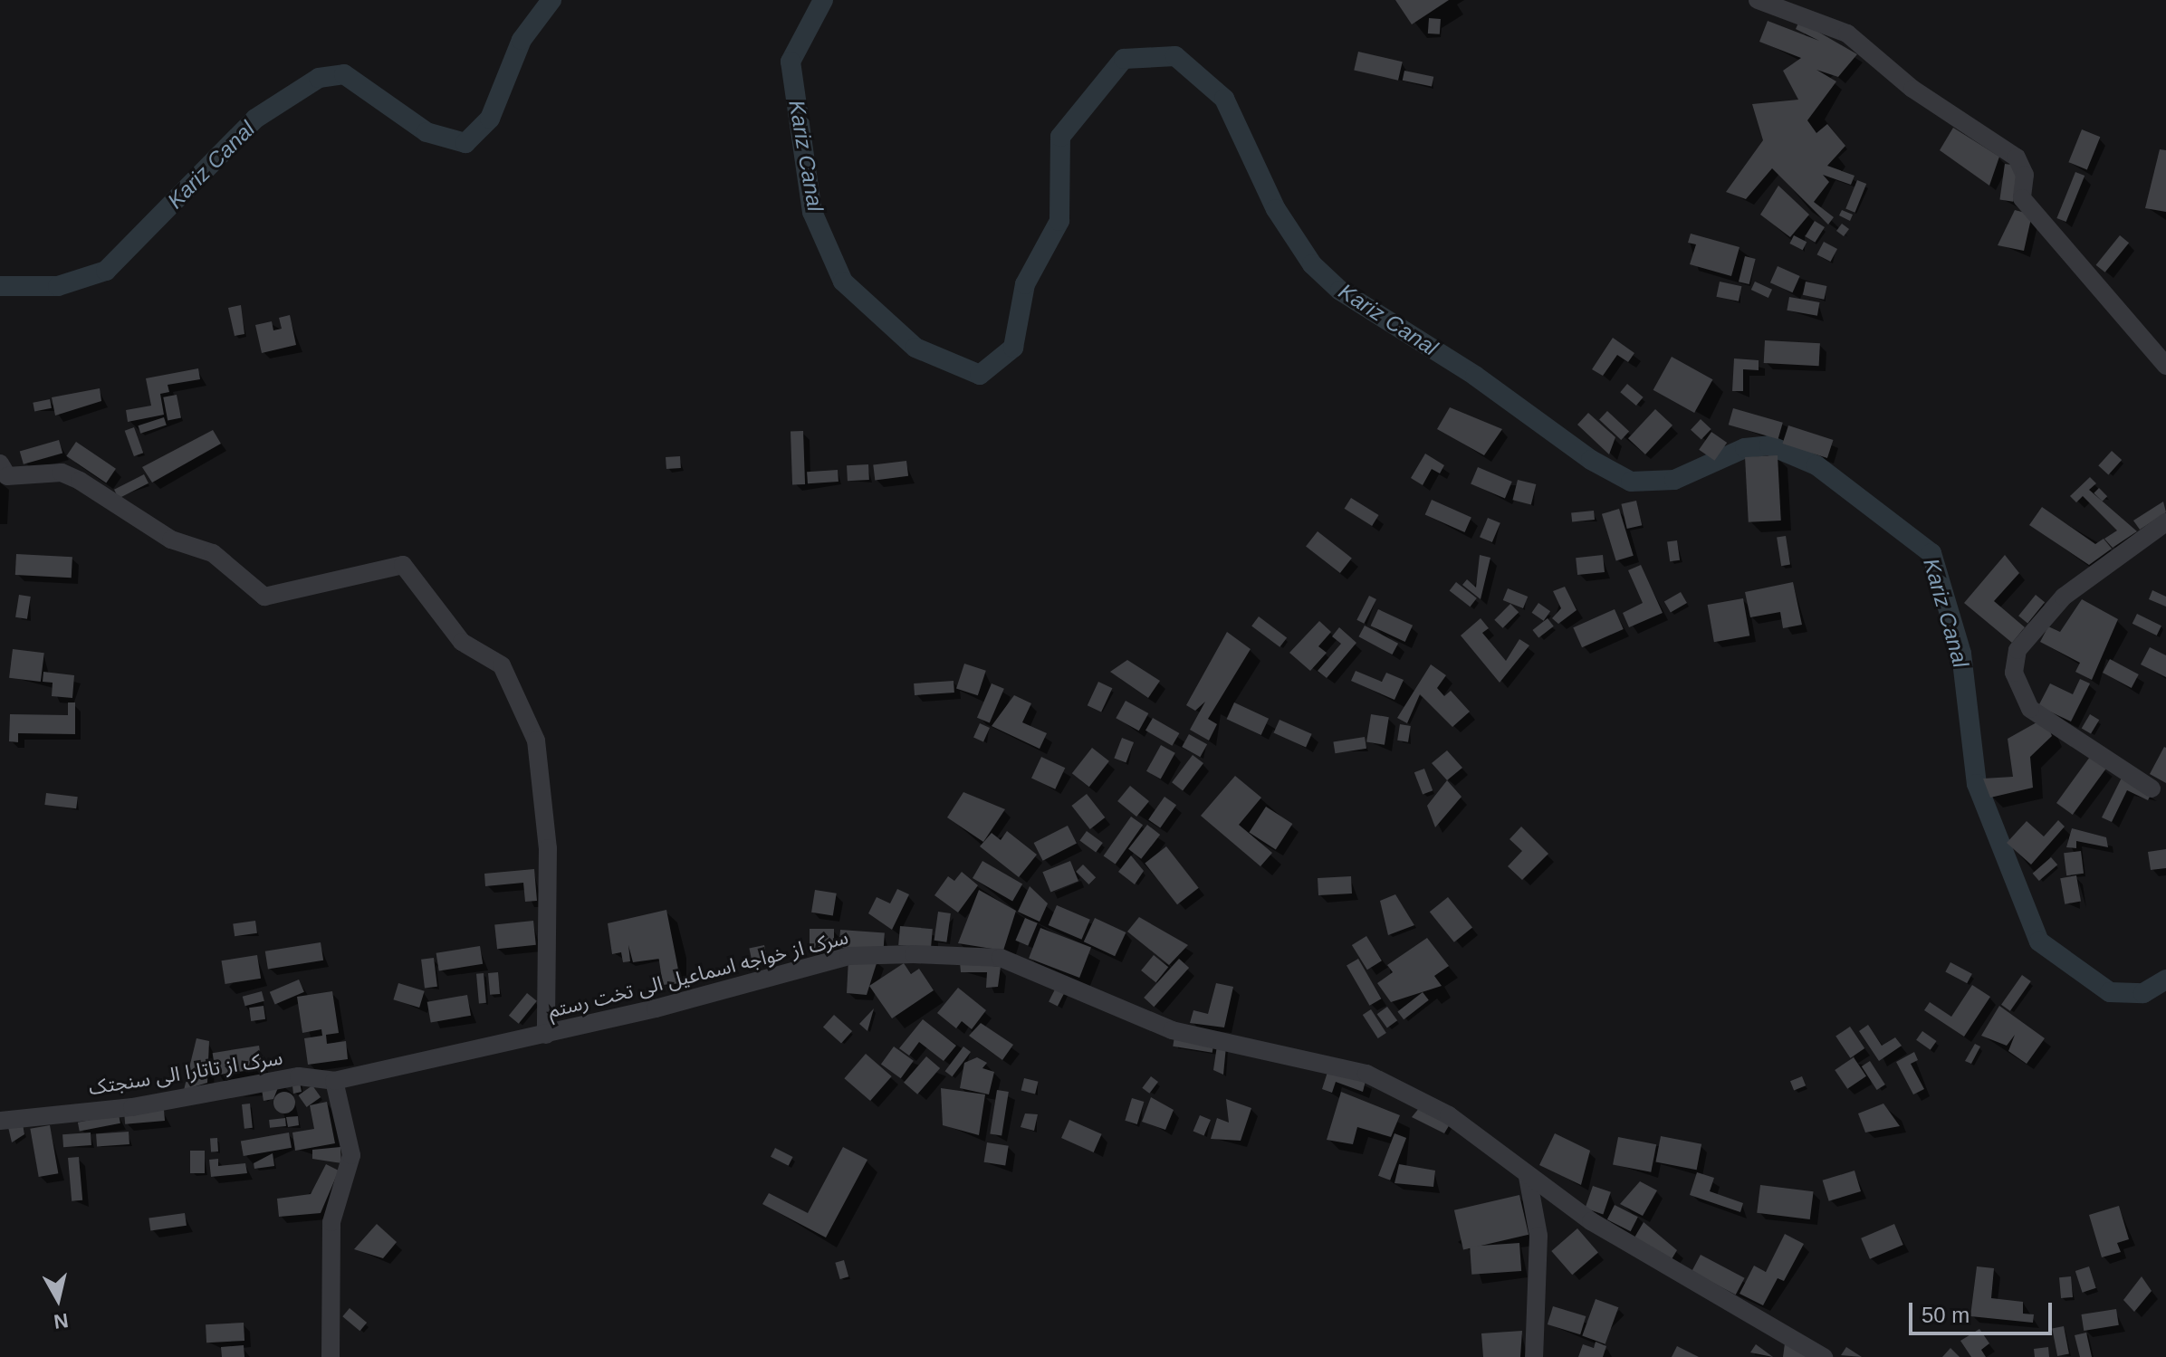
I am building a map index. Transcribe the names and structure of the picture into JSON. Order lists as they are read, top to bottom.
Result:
{
  "streets": {
    "street": ["سرک از خواجه اسماعیل الی تخت رستم", "سرک از تاتارا الی سنجتک"]
  },
  "crossings": [
    ["سرک از خواجه اسماعیل الی تخت رستم", "سرک از تاتارا الی سنجتک"]
  ],
  "water": ["Kariz Canal"],
  "scale_bar": "50 m",
  "north": "bottom"
}
